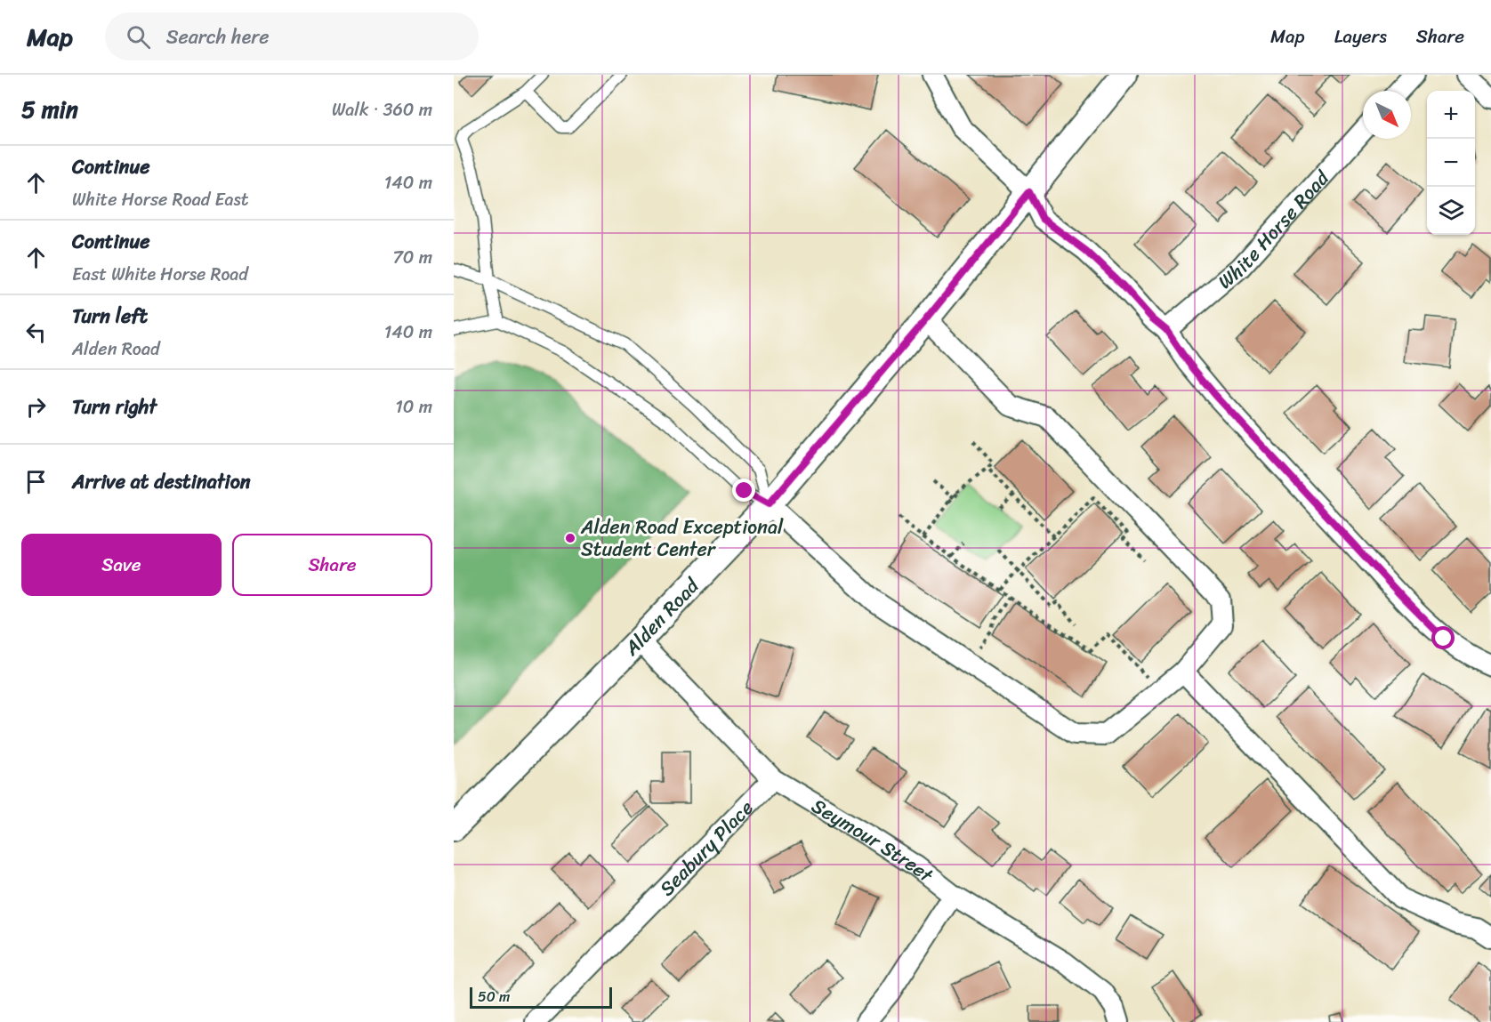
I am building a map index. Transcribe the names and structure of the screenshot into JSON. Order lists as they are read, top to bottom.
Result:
{
  "streets": {
    "street": [
      "White Horse Road",
      "Alden Road",
      "Seymour Street",
      "Seabury Place"
    ]
  },
  "crossings": [
    ["Alden Road", "Seymour Street"],
    ["Seymour Street", "Seabury Place"]
  ],
  "places": ["Alden Road Exceptional Student Center"],
  "scale_bar": "50 m",
  "north": "bottom right",
  "page": {
    "header": "Map",
    "search": "Search here",
    "nav": ["Map", "Layers", "Share"],
    "heading": ["5 min", "Walk · 360 m"],
    "map_buttons": ["+", "−"],
    "list": [
      ["Continue", "White Horse Road East", "140 m"],
      ["Continue", "East White Horse Road", "70 m"],
      ["Turn left", "Alden Road", "140 m"],
      ["Turn right", "10 m"],
      "Arrive at destination"
    ],
    "buttons": ["Save", "Share"],
    "scale": "50 m"
  }
}
